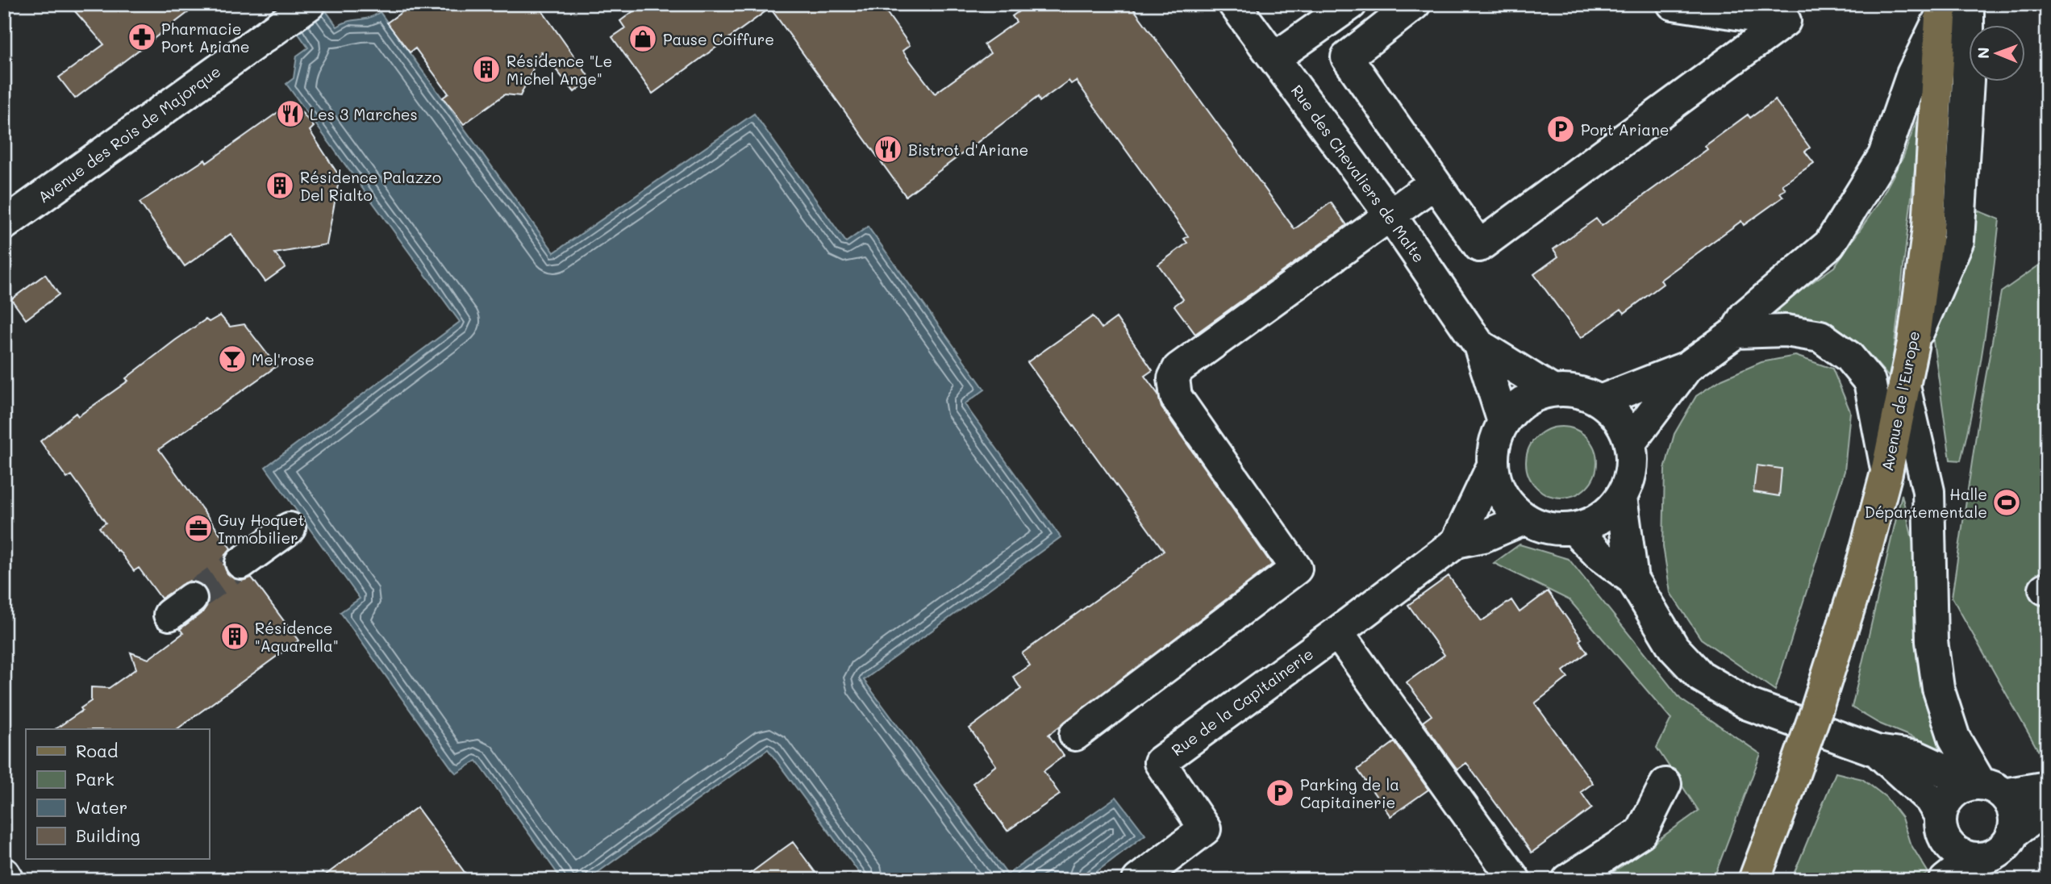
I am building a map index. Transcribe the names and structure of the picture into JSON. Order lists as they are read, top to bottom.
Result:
{
  "streets": {
    "main road": ["Avenue de l'Europe"],
    "street": ["Avenue des Rois de Majorque", "Rue des Chevaliers de Malte", "Rue de la Capitainerie"]
  },
  "places": {
    "pharmacy": ["Pharmacie Port Ariane"],
    "shop": ["Pause Coiffure"],
    "building": ["Résidence \"Le Michel Ange\"", "Résidence Palazzo Del Rialto", "Résidence \"Aquarella\""],
    "restaurant": ["Les 3 Marches", "Bistrot d'Ariane"],
    "parking": ["Port Ariane", "Parking de la Capitainerie"],
    "bar": ["Mel'rose"],
    "sports": ["Halle Départementale"],
    "office": ["Guy Hoquet Immobilier"]
  },
  "legend": [
    "Road",
    "Park",
    "Water",
    "Building"
  ],
  "north": "left"
}
